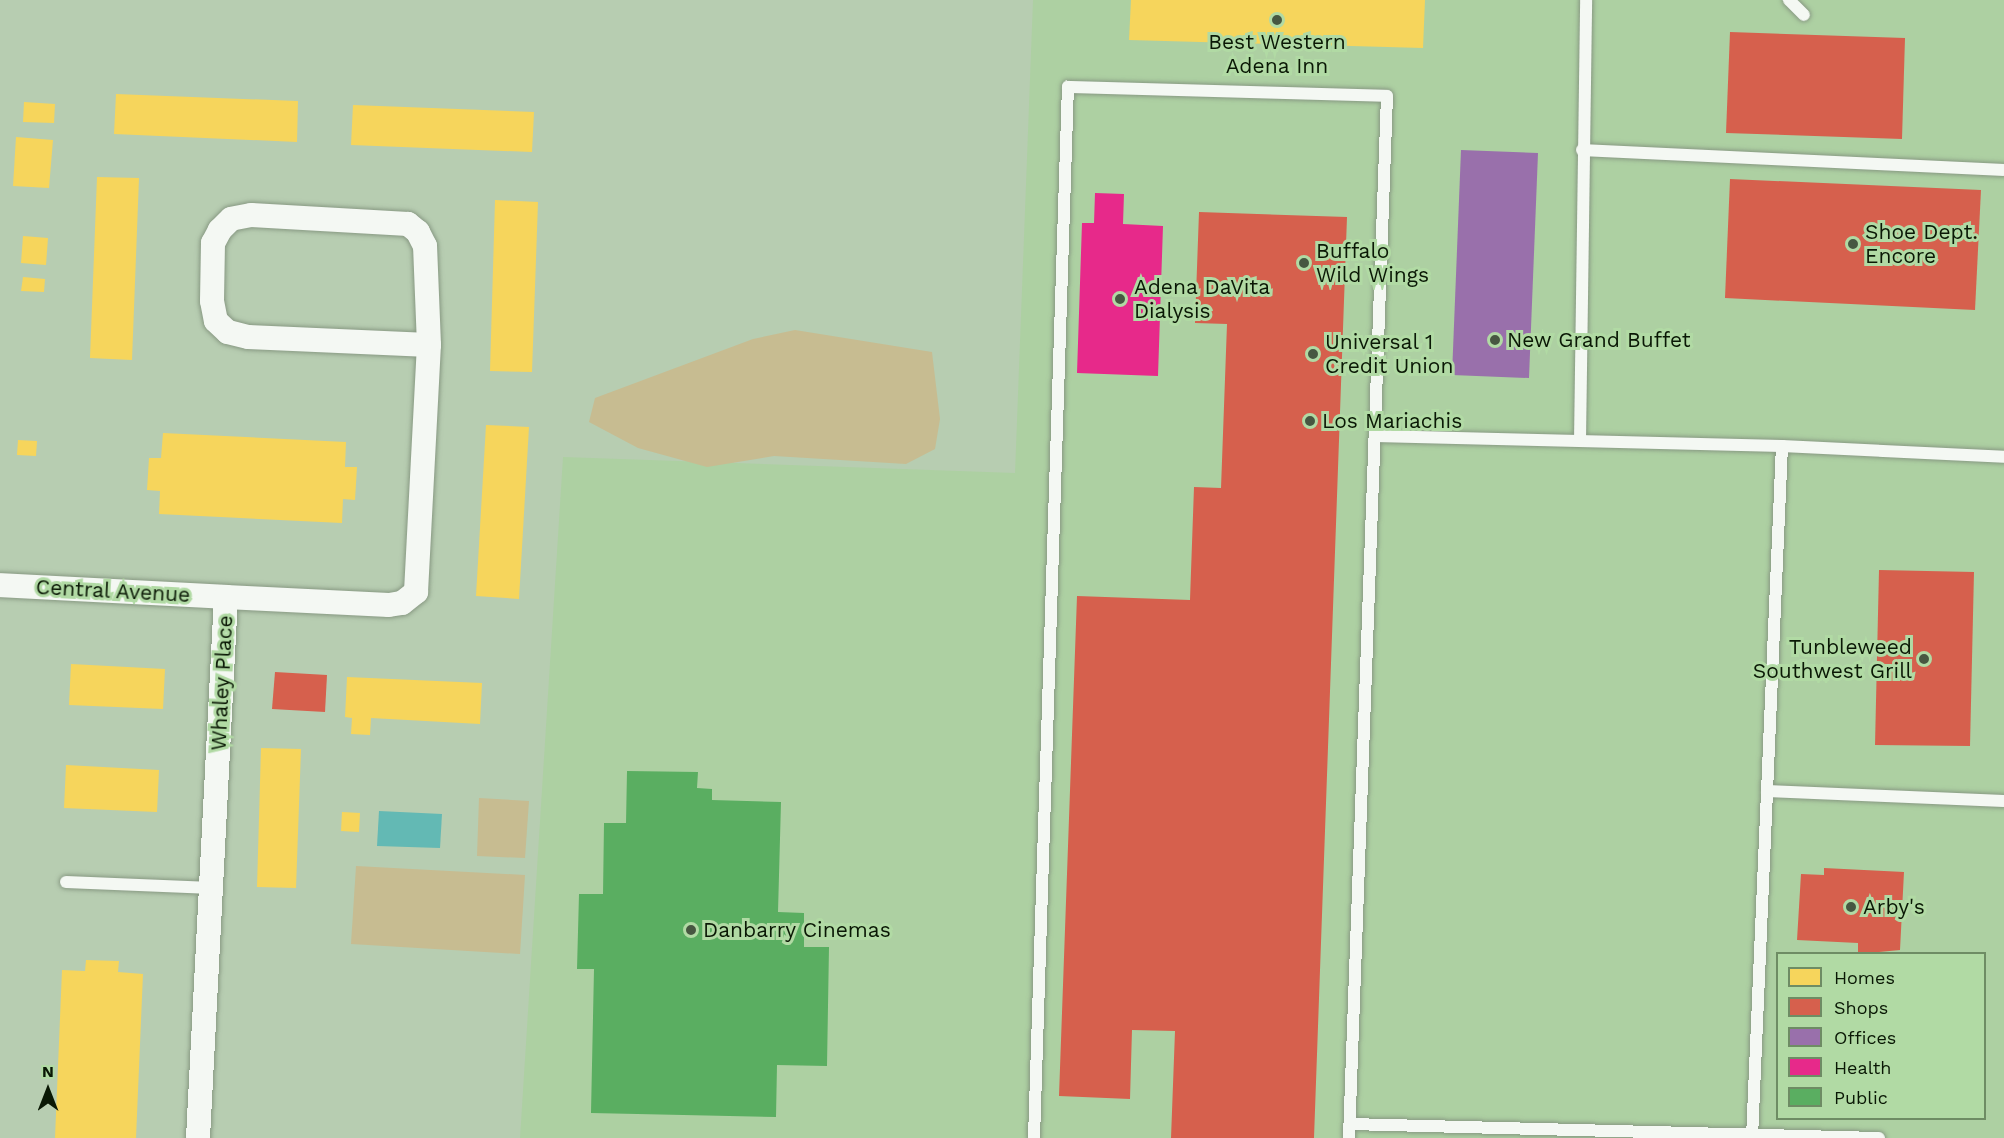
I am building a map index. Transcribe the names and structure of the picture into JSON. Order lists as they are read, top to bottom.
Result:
{
  "streets": {
    "street": ["Central Avenue", "Whaley Place"]
  },
  "crossings": [
    ["Central Avenue", "Whaley Place"]
  ],
  "places": [
    "Best Western Adena Inn",
    "Shoe Dept. Encore",
    "Buffalo Wild Wings",
    "Adena DaVita Dialysis",
    "New Grand Buffet",
    "Universal 1 Credit Union",
    "Los Mariachis",
    "Tunbleweed Southwest Grill",
    "Arby's",
    "Danbarry Cinemas"
  ],
  "legend": [
    "Homes",
    "Shops",
    "Offices",
    "Health",
    "Public"
  ],
  "north": "top"
}
